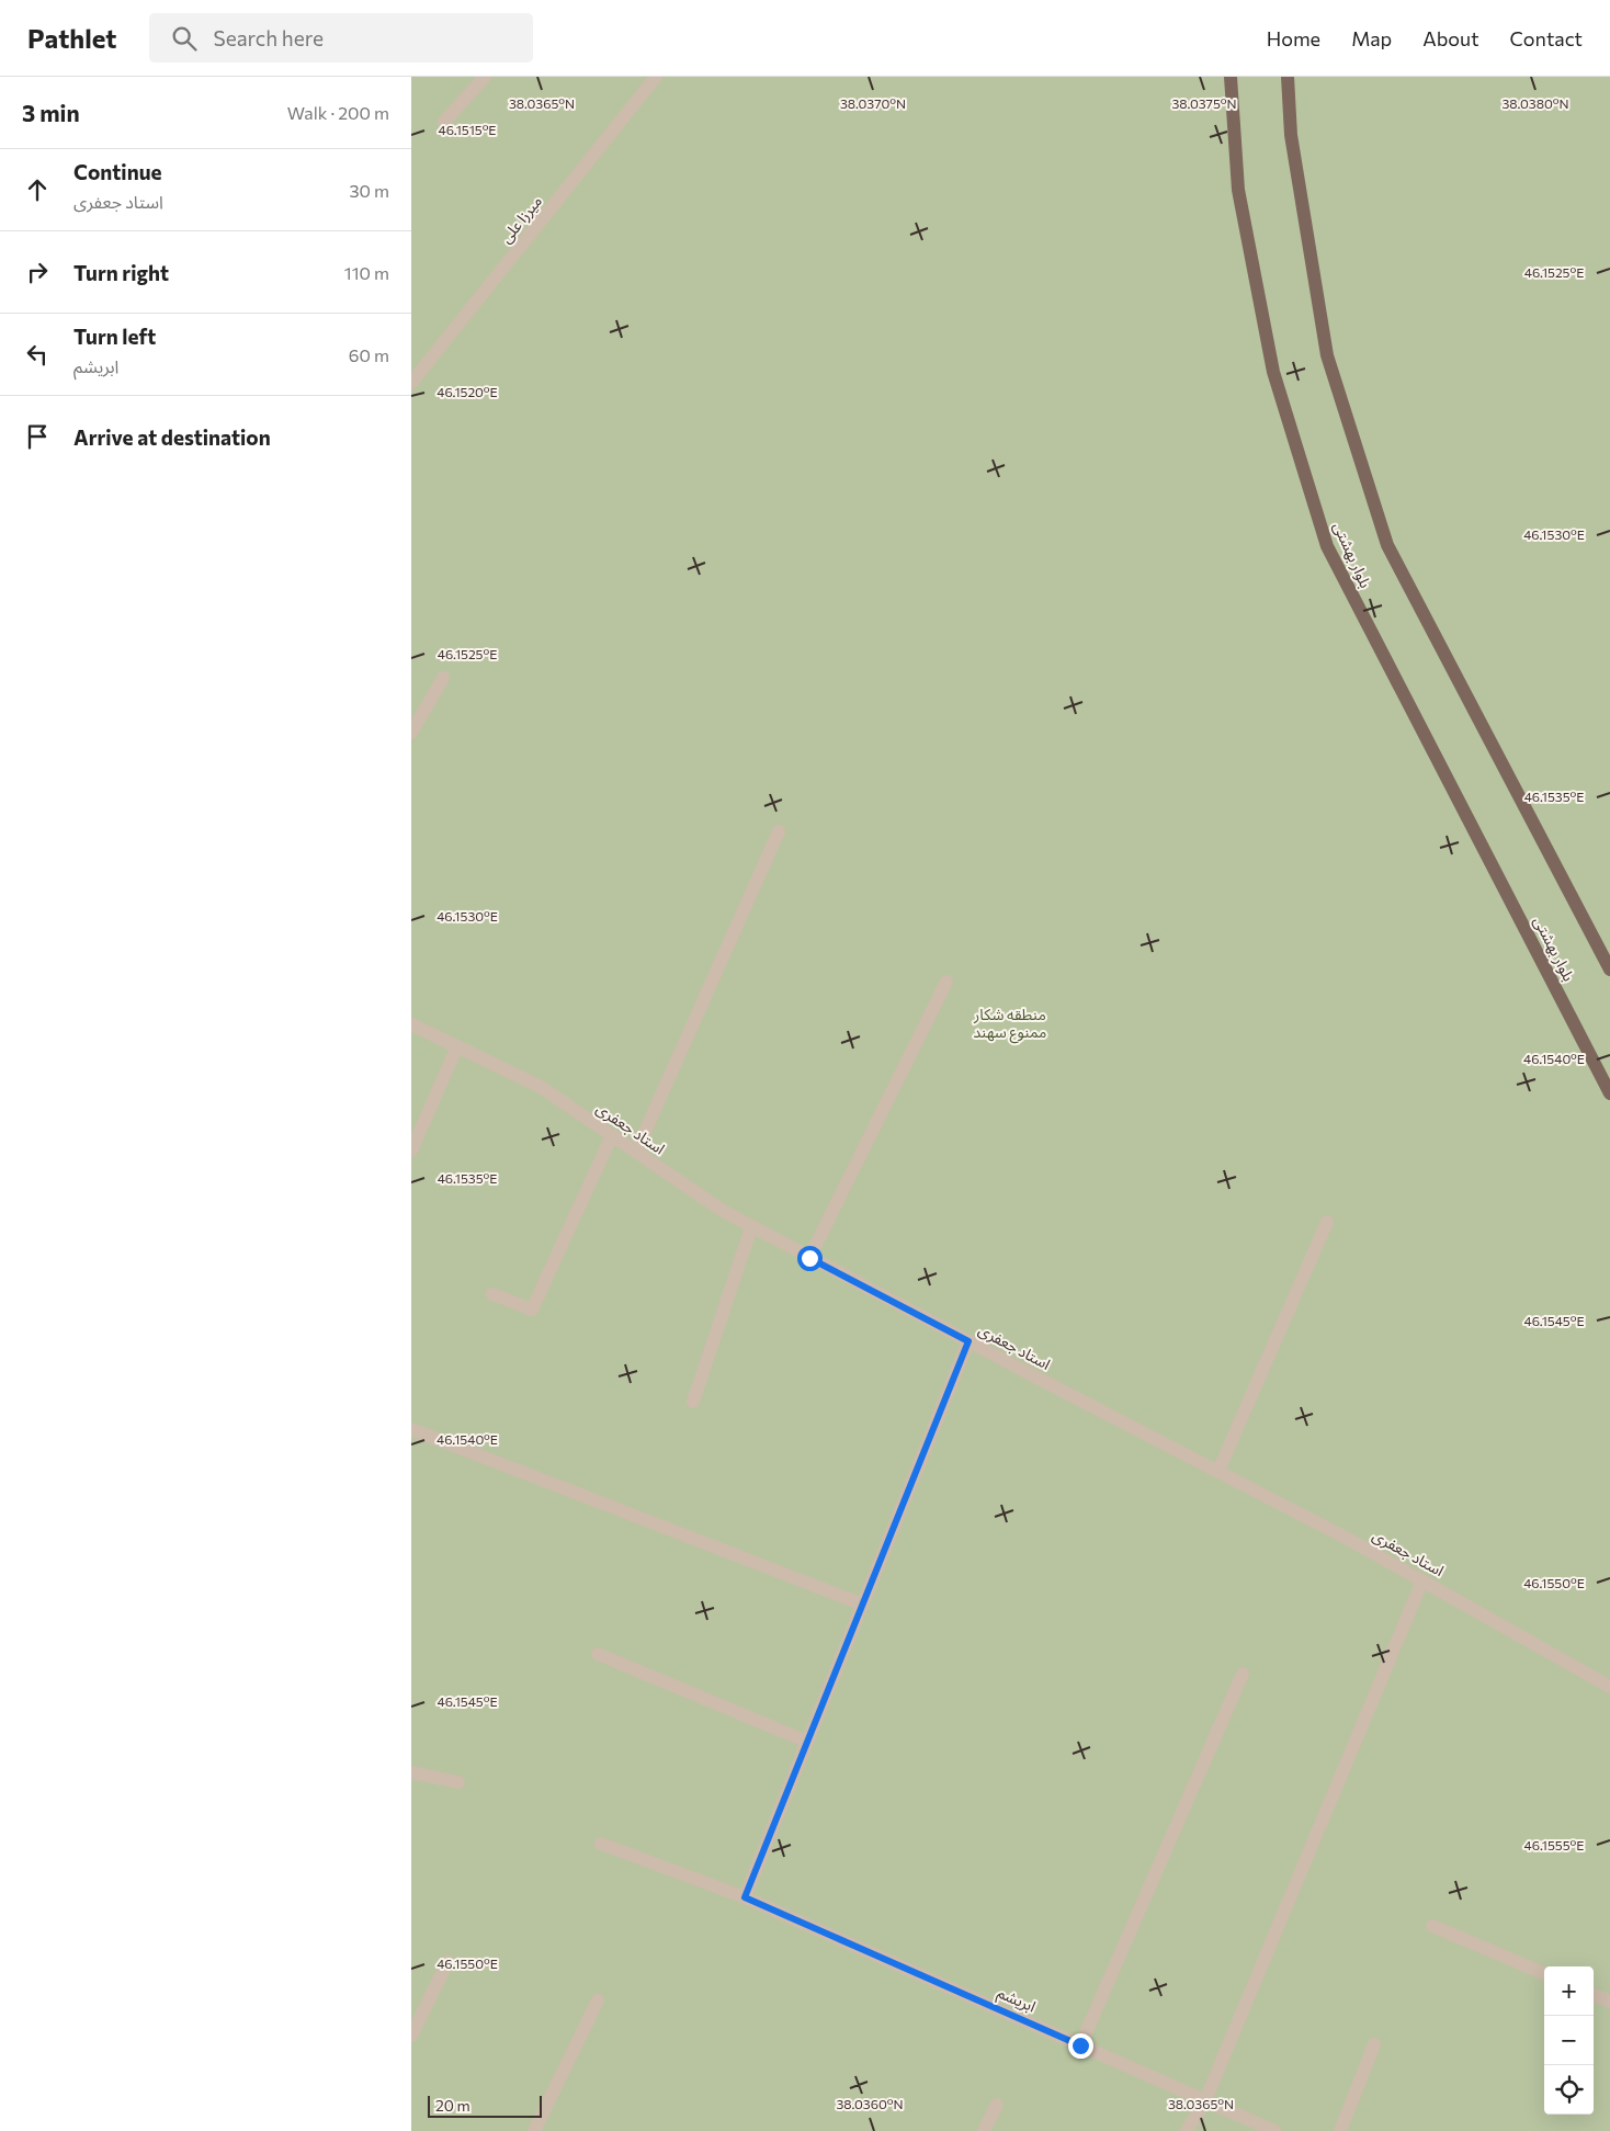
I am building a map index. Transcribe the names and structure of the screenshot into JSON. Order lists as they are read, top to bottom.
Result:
{
  "streets": {
    "main road": ["بلوار بهشتی"],
    "street": ["میرزا علی", "استاد جعفری", "ابریشم"]
  },
  "parks": ["منطقه شکار ممنوع سهند"],
  "scale_bar": "20 m",
  "page": {
    "header": "Pathlet",
    "search": "Search here",
    "nav": [
      "Home",
      "Map",
      "About",
      "Contact"
    ],
    "heading": ["3 min", "Walk · 200 m"],
    "list": [
      ["Continue", "استاد جعفری", "30 m"],
      ["Turn right", "110 m"],
      ["Turn left", "ابریشم", "60 m"],
      "Arrive at destination"
    ],
    "map_buttons": ["+", "−"],
    "scale": "20 m"
  },
  "coordinates": [
    "38.0365°N",
    "38.0370°N",
    "38.0375°N",
    "38.0380°N",
    "46.1515°E",
    "46.1525°E",
    "46.1520°E",
    "46.1530°E",
    "46.1535°E",
    "46.1540°E",
    "46.1545°E",
    "46.1550°E",
    "46.1555°E",
    "38.0360°N"
  ]
}
